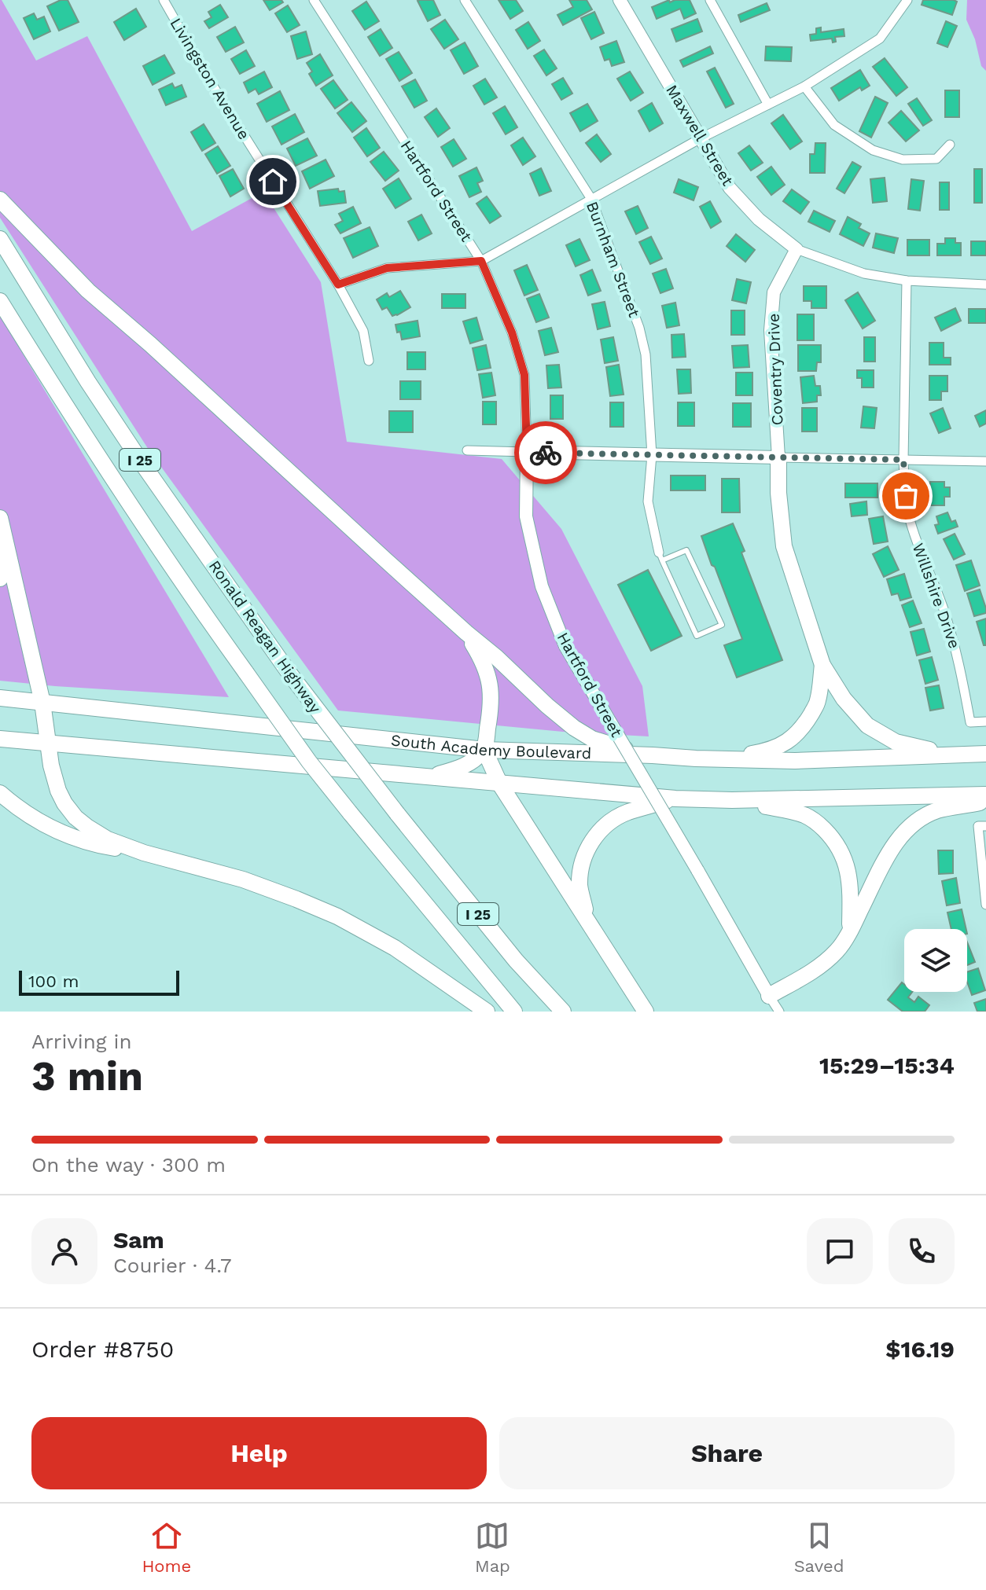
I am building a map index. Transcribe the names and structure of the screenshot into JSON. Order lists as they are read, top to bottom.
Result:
{
  "streets": {
    "highway": ["I 25", "Ronald Reagan Highway", "South Academy Boulevard"],
    "street": [
      "Livingston Avenue",
      "Maxwell Street",
      "Hartford Street",
      "Burnham Street",
      "Coventry Drive",
      "Willshire Drive"
    ]
  },
  "crossings": [
    ["Maxwell Street", "Coventry Drive"],
    ["Maxwell Street", "Willshire Drive"]
  ],
  "scale_bar": "100 m",
  "page": {
    "scale": "100 m",
    "heading": ["3 min", "Arriving in", "15:29–15:34"],
    "panel": [
      "Sam",
      "Courier · 4.7",
      "Order #8750",
      "$16.19"
    ],
    "bar": "On the way · 300 m",
    "buttons": ["Help", "Share"],
    "tabs": ["Home", "Map", "Saved"]
  }
}
